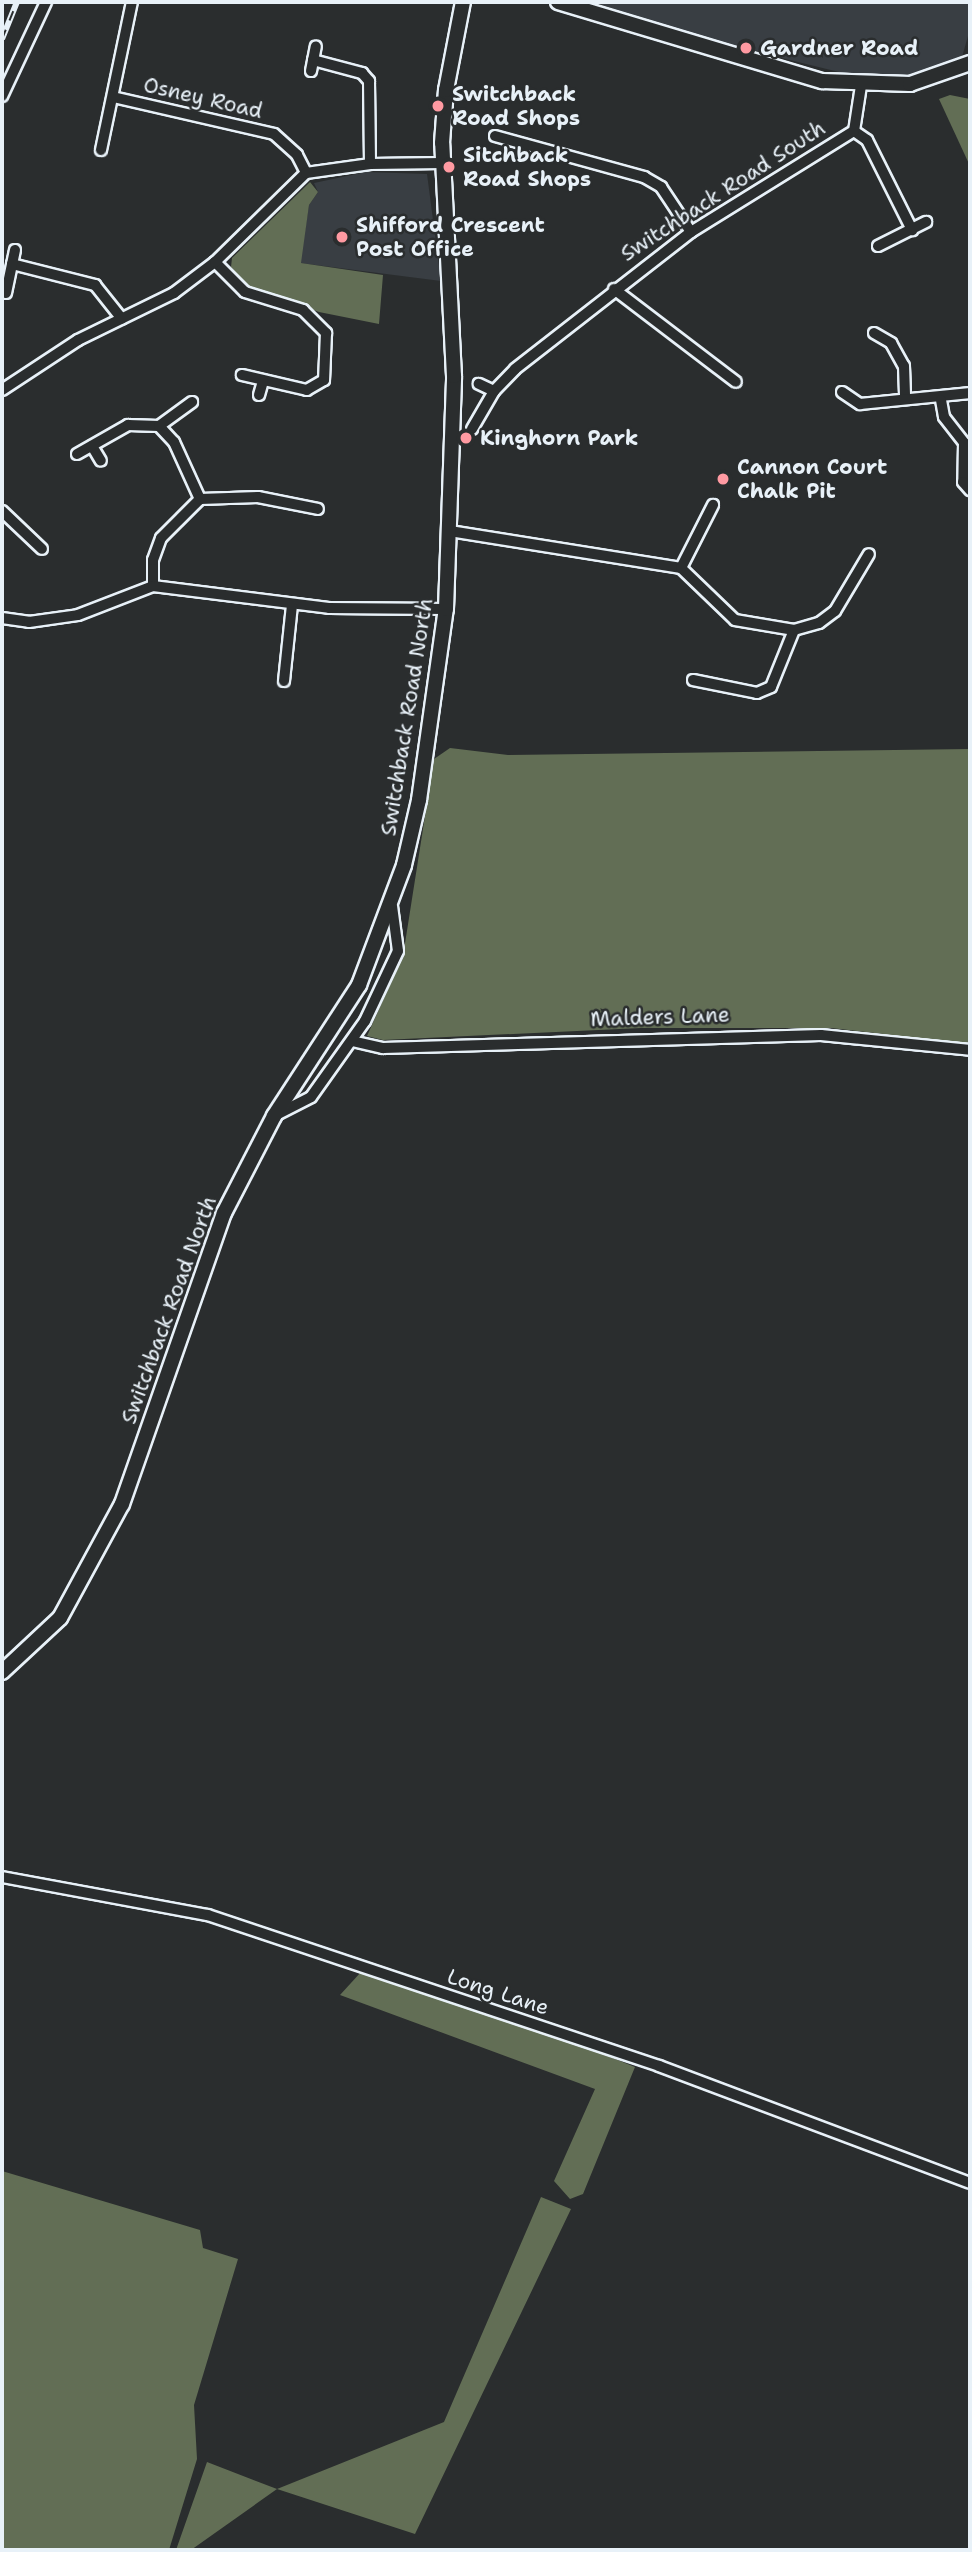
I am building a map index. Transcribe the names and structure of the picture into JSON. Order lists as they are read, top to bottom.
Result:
{
  "streets": {
    "main road": ["Switchback Road North"],
    "street": [
      "Osney Road",
      "Switchback Road South",
      "Malders Lane",
      "Long Lane"
    ]
  },
  "places": [
    "Gardner Road",
    "Switchback Road Shops",
    "Sitchback Road Shops",
    "Shifford Crescent Post Office",
    "Kinghorn Park",
    "Cannon Court Chalk Pit"
  ]
}
